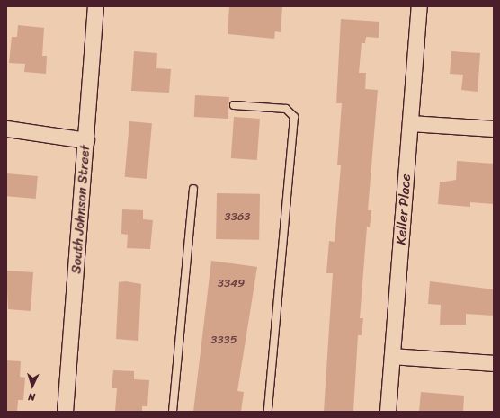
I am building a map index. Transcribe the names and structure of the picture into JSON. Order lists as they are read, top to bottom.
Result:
{
  "streets": {
    "street": ["South Johnson Street", "Keller Place"]
  },
  "house_numbers": ["3363", "3349", "3335"],
  "north": "bottom"
}
